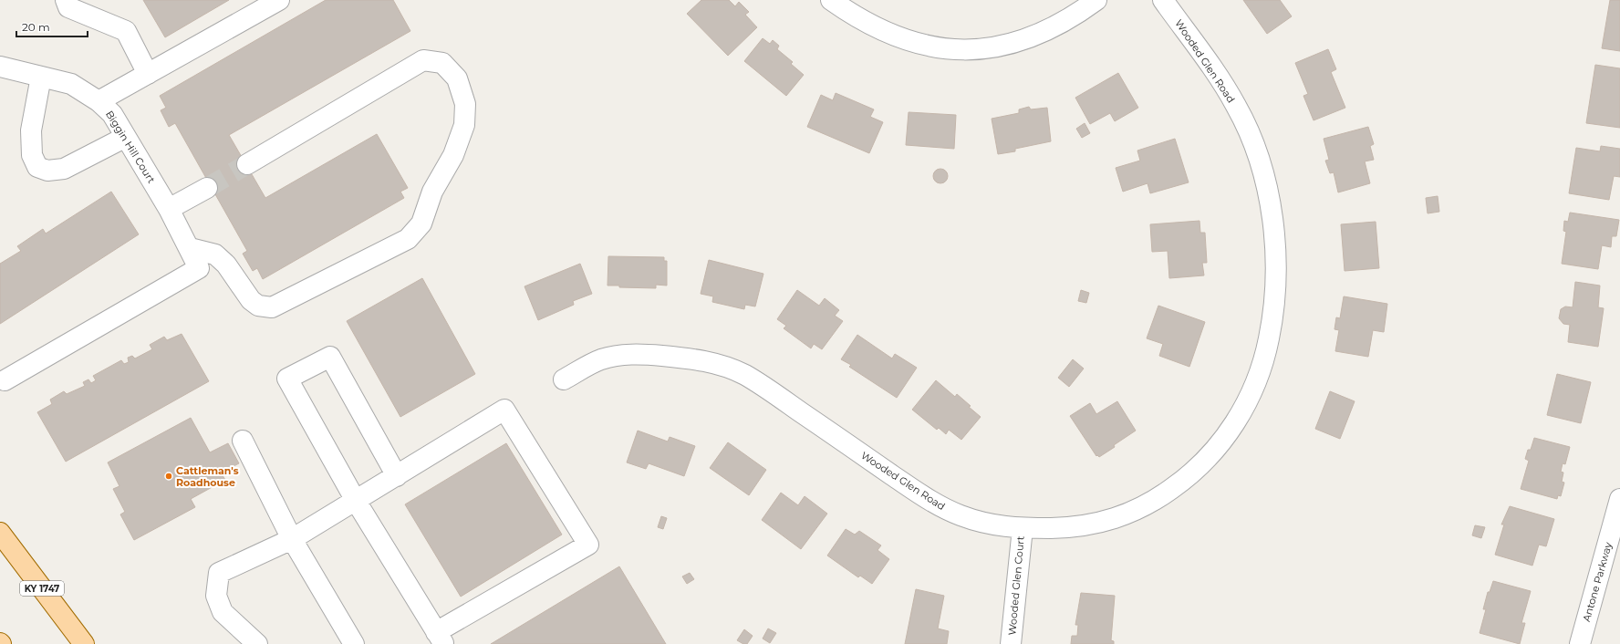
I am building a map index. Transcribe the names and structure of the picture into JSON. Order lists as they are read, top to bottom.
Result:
{
  "streets": {
    "main road": ["KY 1747"],
    "street": [
      "Wooded Glen Road",
      "Biggin Hill Court",
      "Antone Parkway",
      "Wooded Glen Court"
    ]
  },
  "crossings": [
    ["Wooded Glen Road", "Wooded Glen Court"]
  ],
  "places": ["Cattleman's Roadhouse"],
  "scale_bar": "20 m"
}
